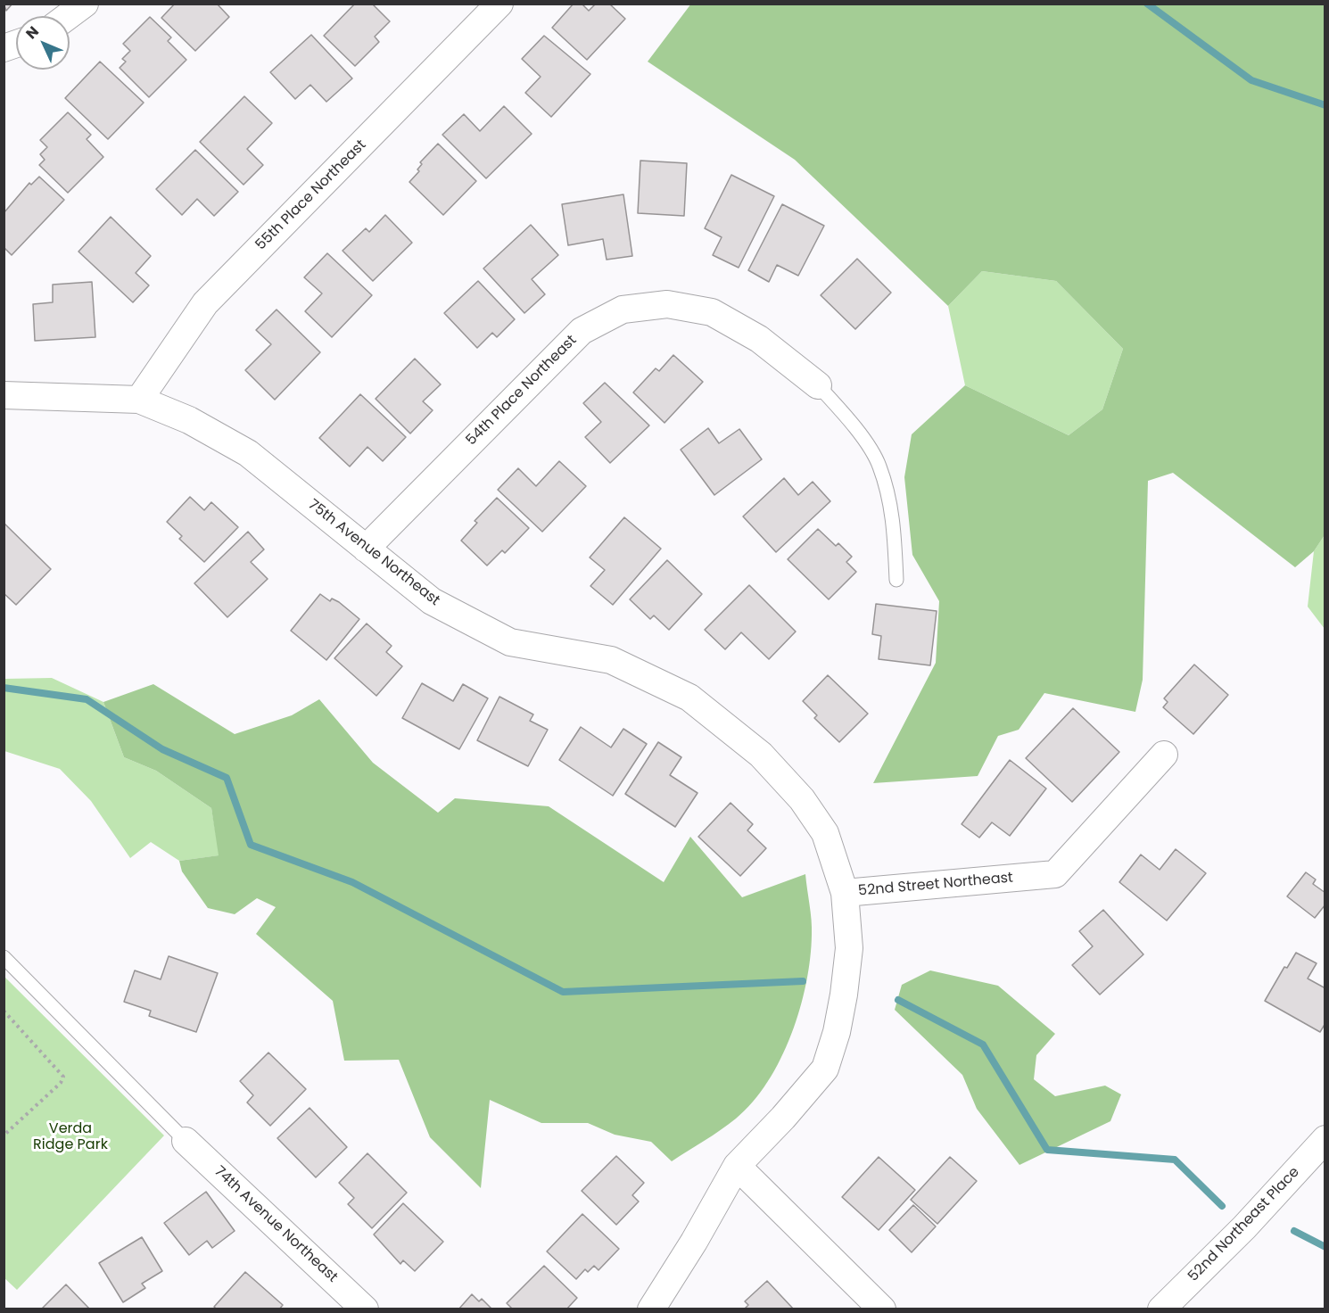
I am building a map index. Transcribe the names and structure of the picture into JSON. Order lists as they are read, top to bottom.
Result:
{
  "streets": {
    "street": [
      "55th Place Northeast",
      "54th Place Northeast",
      "75th Avenue Northeast",
      "52nd Street Northeast",
      "74th Avenue Northeast",
      "52nd Northeast Place"
    ]
  },
  "crossings": [
    ["55th Place Northeast", "75th Avenue Northeast"],
    ["54th Place Northeast", "75th Avenue Northeast"],
    ["75th Avenue Northeast", "52nd Street Northeast"]
  ],
  "parks": ["Verda Ridge Park"],
  "north": "top left"
}
